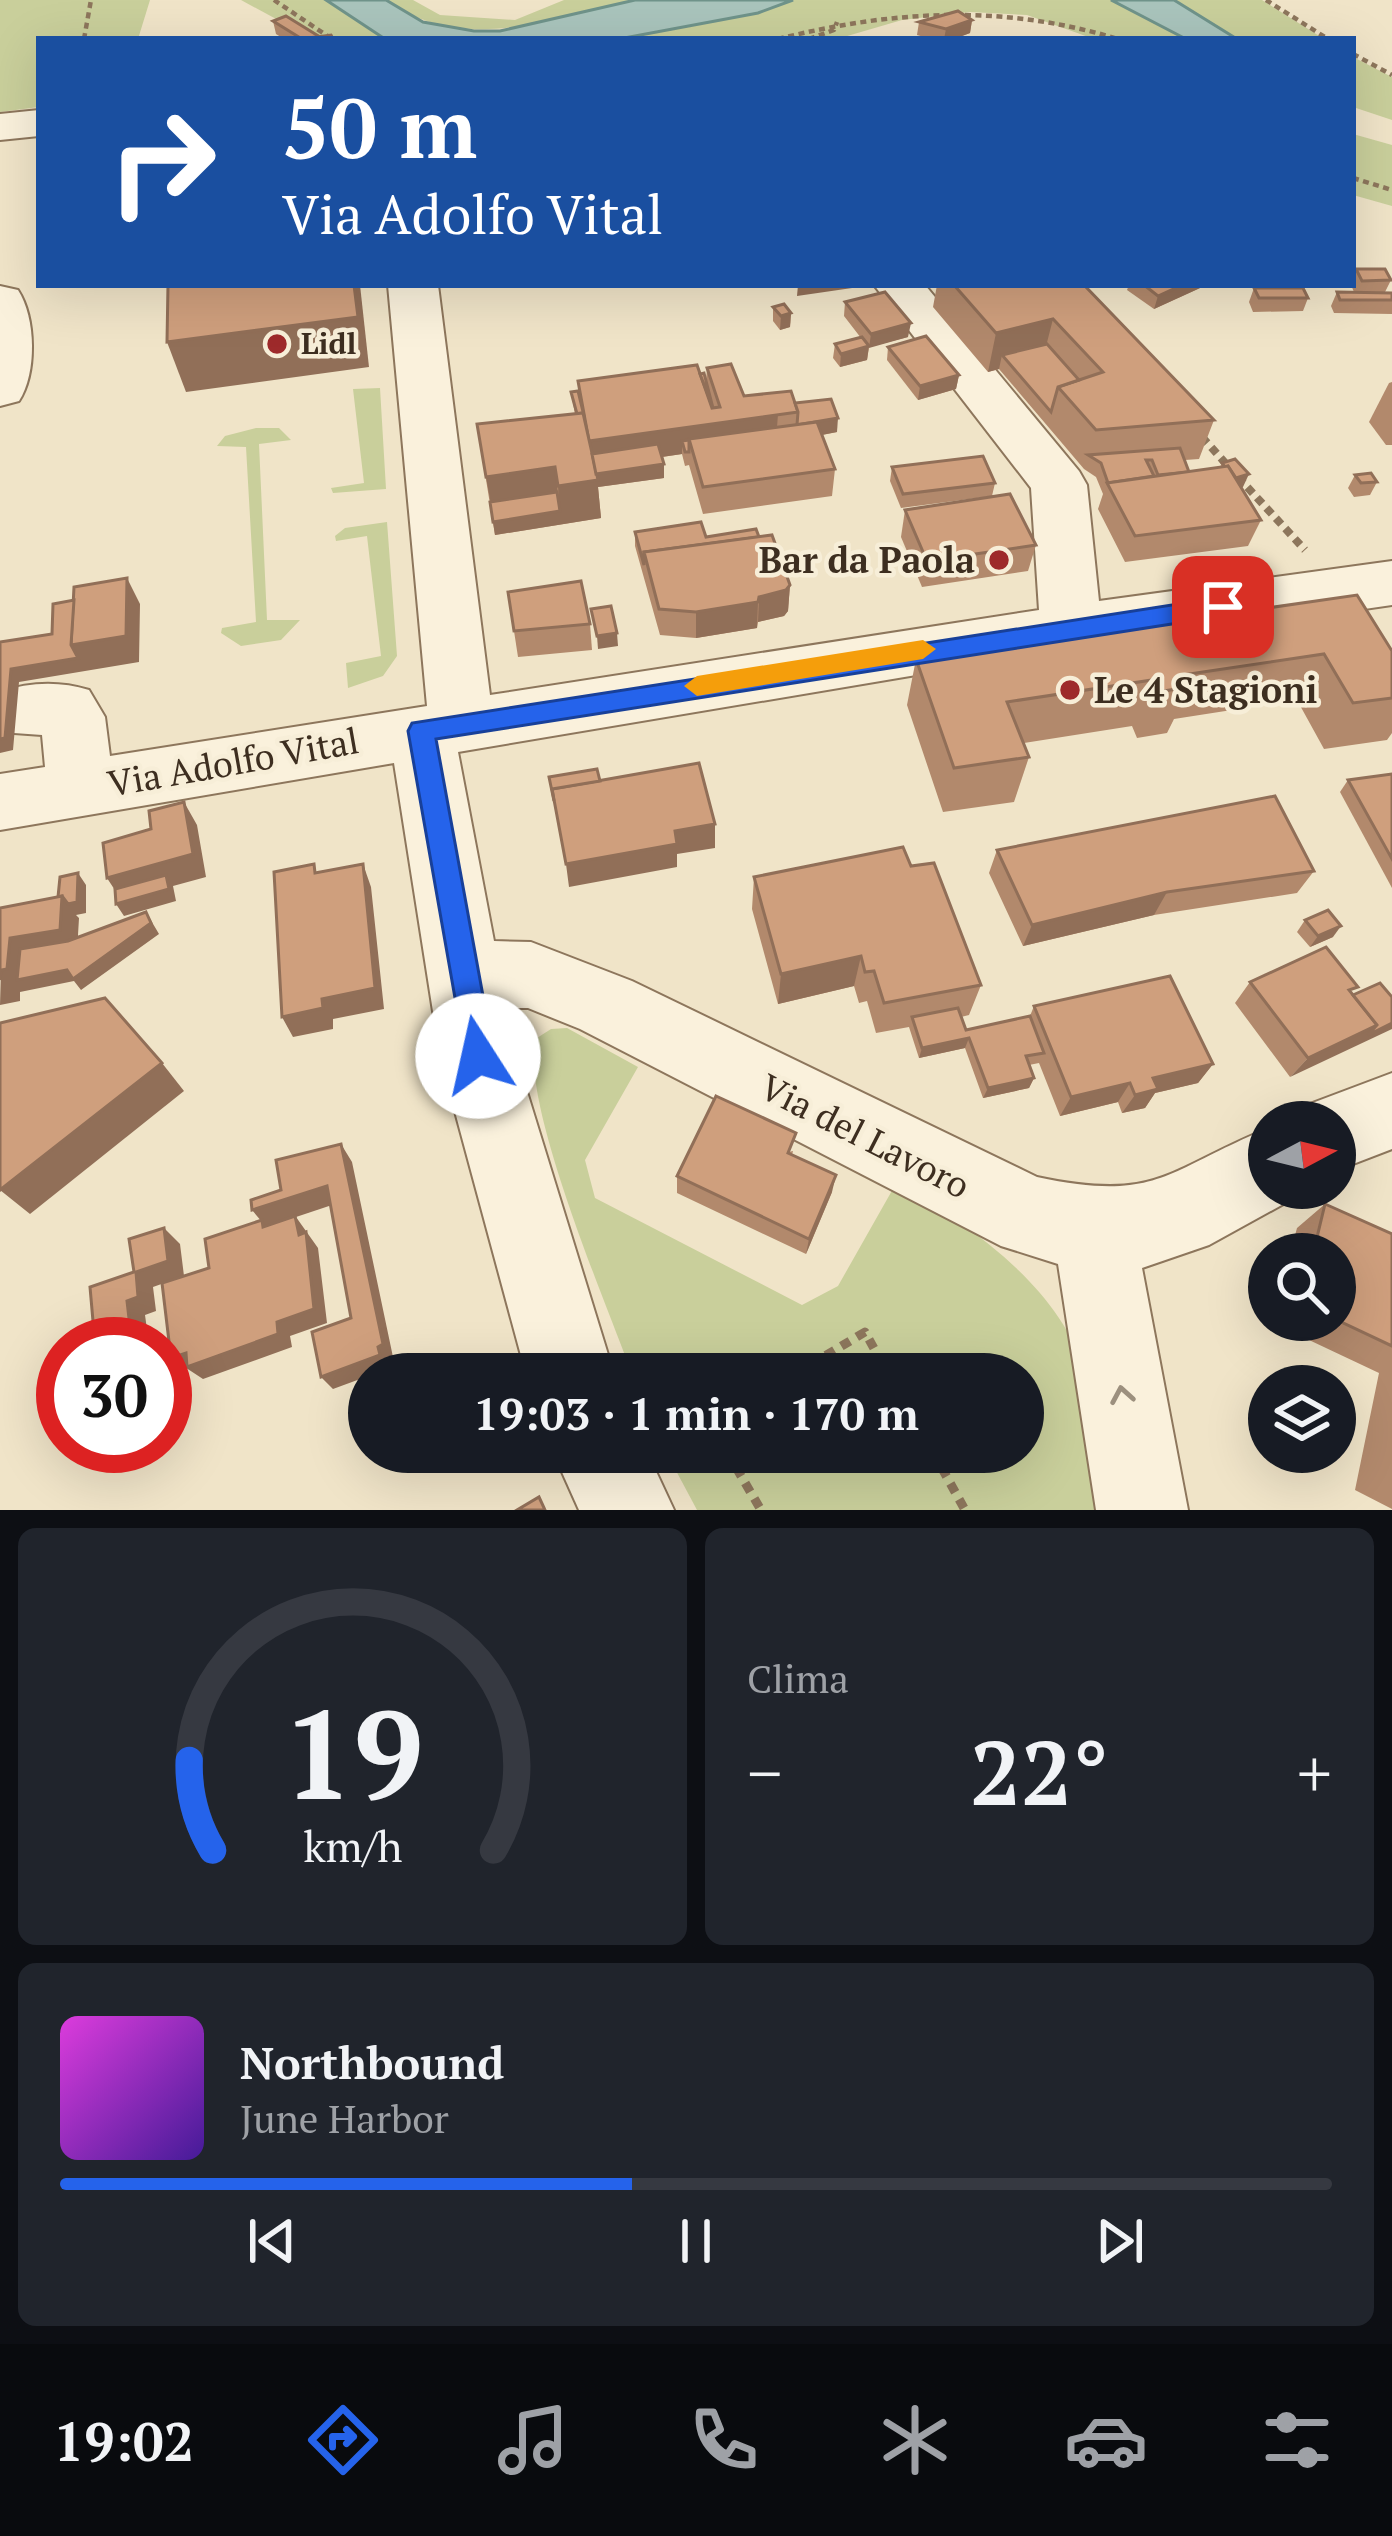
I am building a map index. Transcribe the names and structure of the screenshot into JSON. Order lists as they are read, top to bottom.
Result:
{
  "streets": {
    "street": ["Via Adolfo Vital", "Via del Lavoro"]
  },
  "places": ["Lidl", "Bar da Paola", "Le 4 Stagioni"],
  "north": "right",
  "page": {
    "turn": ["50 m", "Via Adolfo Vital"],
    "limit": "30",
    "trip": "19:03 · 1 min · 170 m",
    "tile": "Clima",
    "heat": ["−", "22°", "+"],
    "song": ["Northbound", "June Harbor"],
    "tabs": "19:02",
    "gauge": ["19", "km/h"]
  }
}
